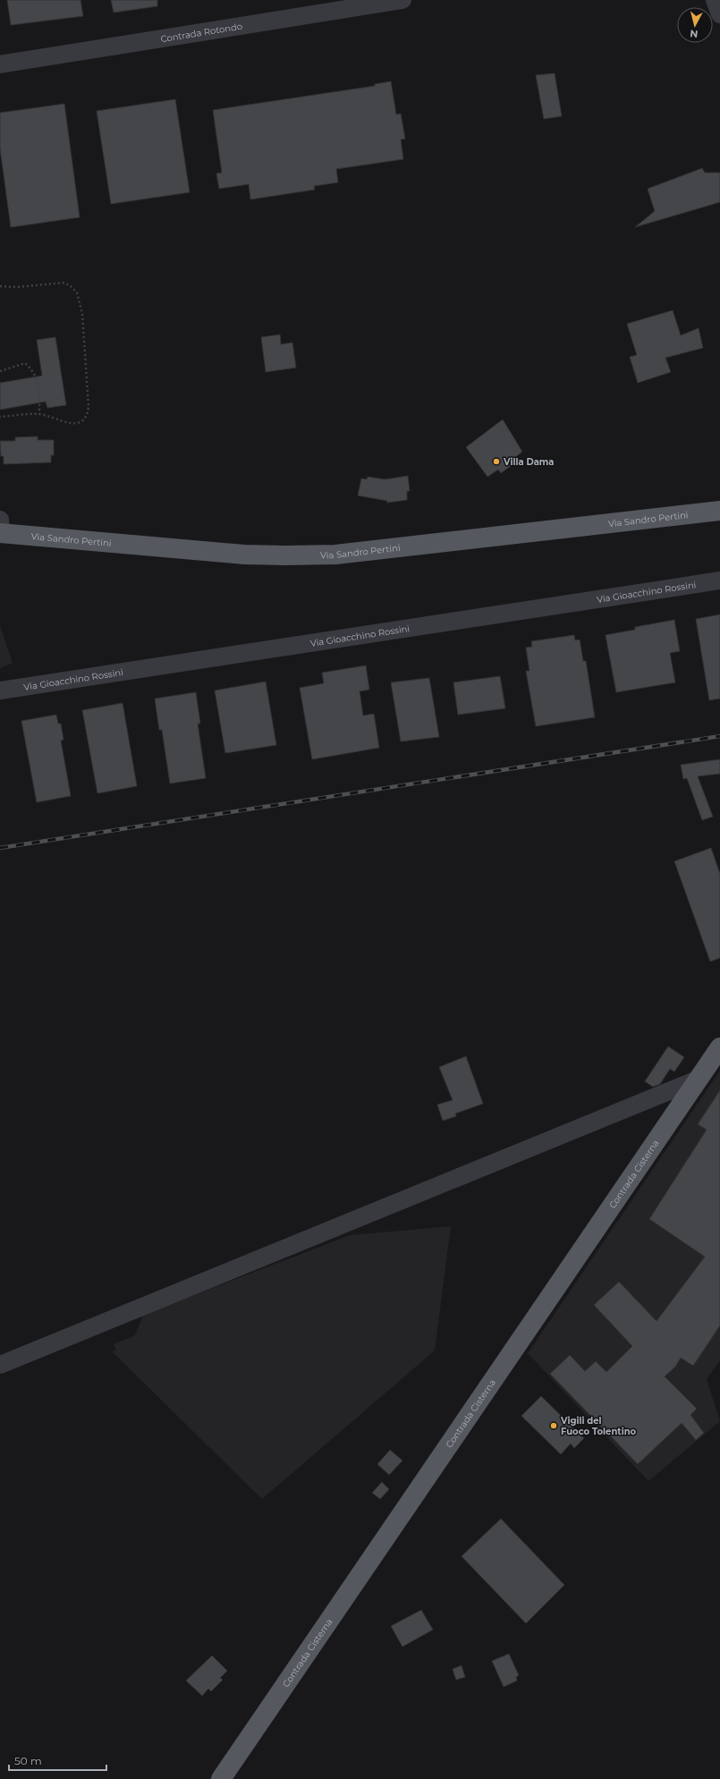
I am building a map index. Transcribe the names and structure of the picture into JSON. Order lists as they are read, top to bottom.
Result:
{
  "streets": {
    "main road": ["Via Sandro Pertini", "Contrada Cisterna"],
    "street": ["Contrada Rotondo", "Via Gioacchino Rossini"]
  },
  "places": ["Villa Dama", "Vigili del Fuoco Tolentino"],
  "scale_bar": "50 m",
  "north": "bottom"
}
